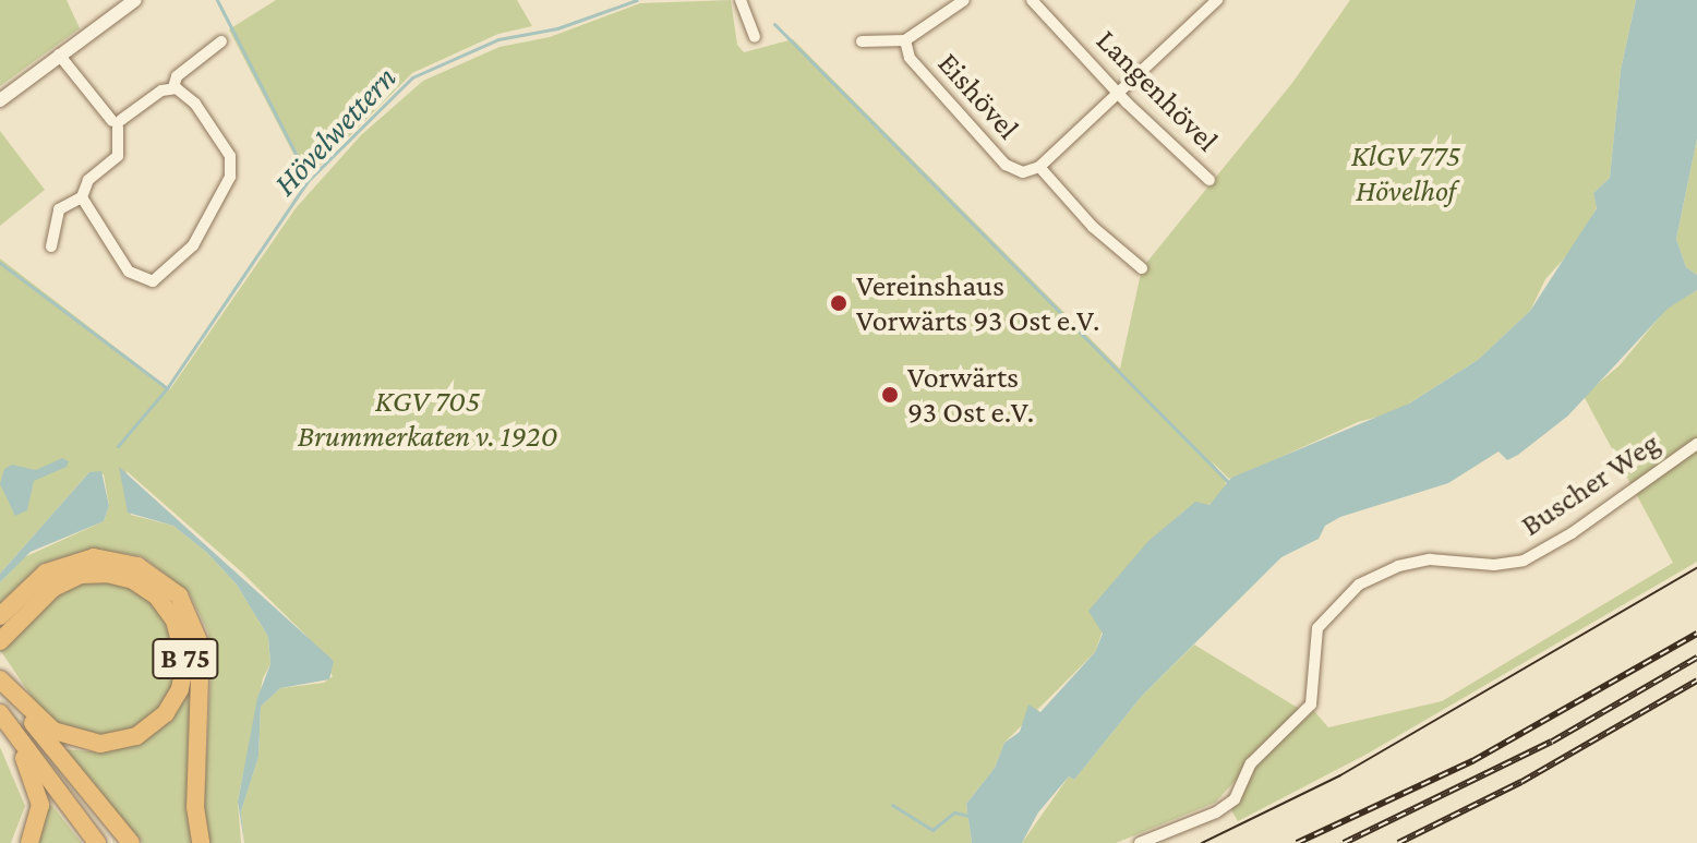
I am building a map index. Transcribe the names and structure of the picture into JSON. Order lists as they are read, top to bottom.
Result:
{
  "streets": {
    "highway": ["B 75"],
    "street": ["Langenhövel", "Eishövel", "Buscher Weg"]
  },
  "water": ["Hövelwettern"],
  "parks": ["KlGV 775 Hövelhof", "KGV 705 Brummerkaten v. 1920"],
  "places": ["Vereinshaus Vorwärts 93 Ost e.V.", "Vorwärts 93 Ost e.V."]
}
